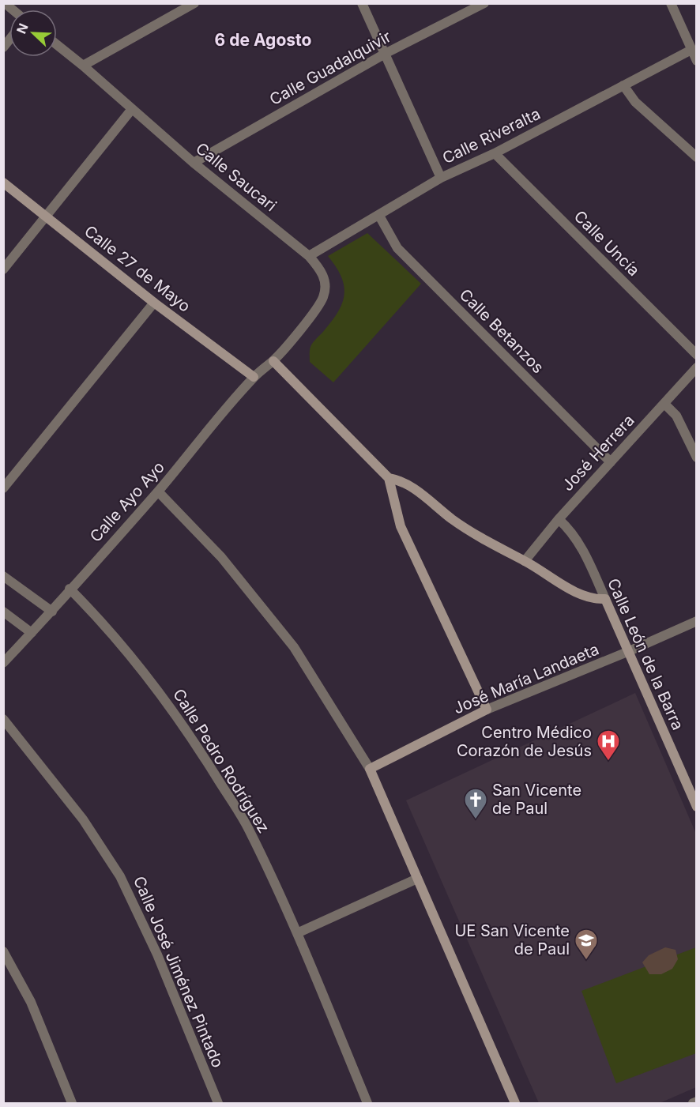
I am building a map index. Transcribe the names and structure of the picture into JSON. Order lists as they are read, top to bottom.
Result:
{
  "streets": {
    "street": [
      "Calle Guadalquivir",
      "Calle Riveralta",
      "Calle Saucari",
      "Calle Uncía",
      "Calle 27 de Mayo",
      "Calle Betanzos",
      "José Herrera",
      "Calle Ayo Ayo",
      "Calle León de la Barra",
      "José María Landaeta",
      "Calle Pedro Rodríguez",
      "Calle José Jiménez Pintado"
    ]
  },
  "crossings": [
    ["Calle Guadalquivir", "Calle Saucari"],
    ["Calle Riveralta", "Calle Saucari"],
    ["Calle Riveralta", "Calle Uncía"],
    ["Calle Riveralta", "Calle Betanzos"],
    ["Calle Saucari", "Calle Ayo Ayo"],
    ["Calle 27 de Mayo", "Calle Ayo Ayo"],
    ["Calle Betanzos", "José Herrera"],
    ["José Herrera", "Calle León de la Barra"],
    ["Calle Ayo Ayo", "Calle Pedro Rodríguez"],
    ["Calle León de la Barra", "José María Landaeta"]
  ],
  "districts": ["6 de Agosto"],
  "places": {
    "hospital": ["Centro Médico Corazón de Jesús"],
    "church": ["San Vicente de Paul"],
    "school or university": ["UE San Vicente de Paul"]
  },
  "north": "top left"
}
